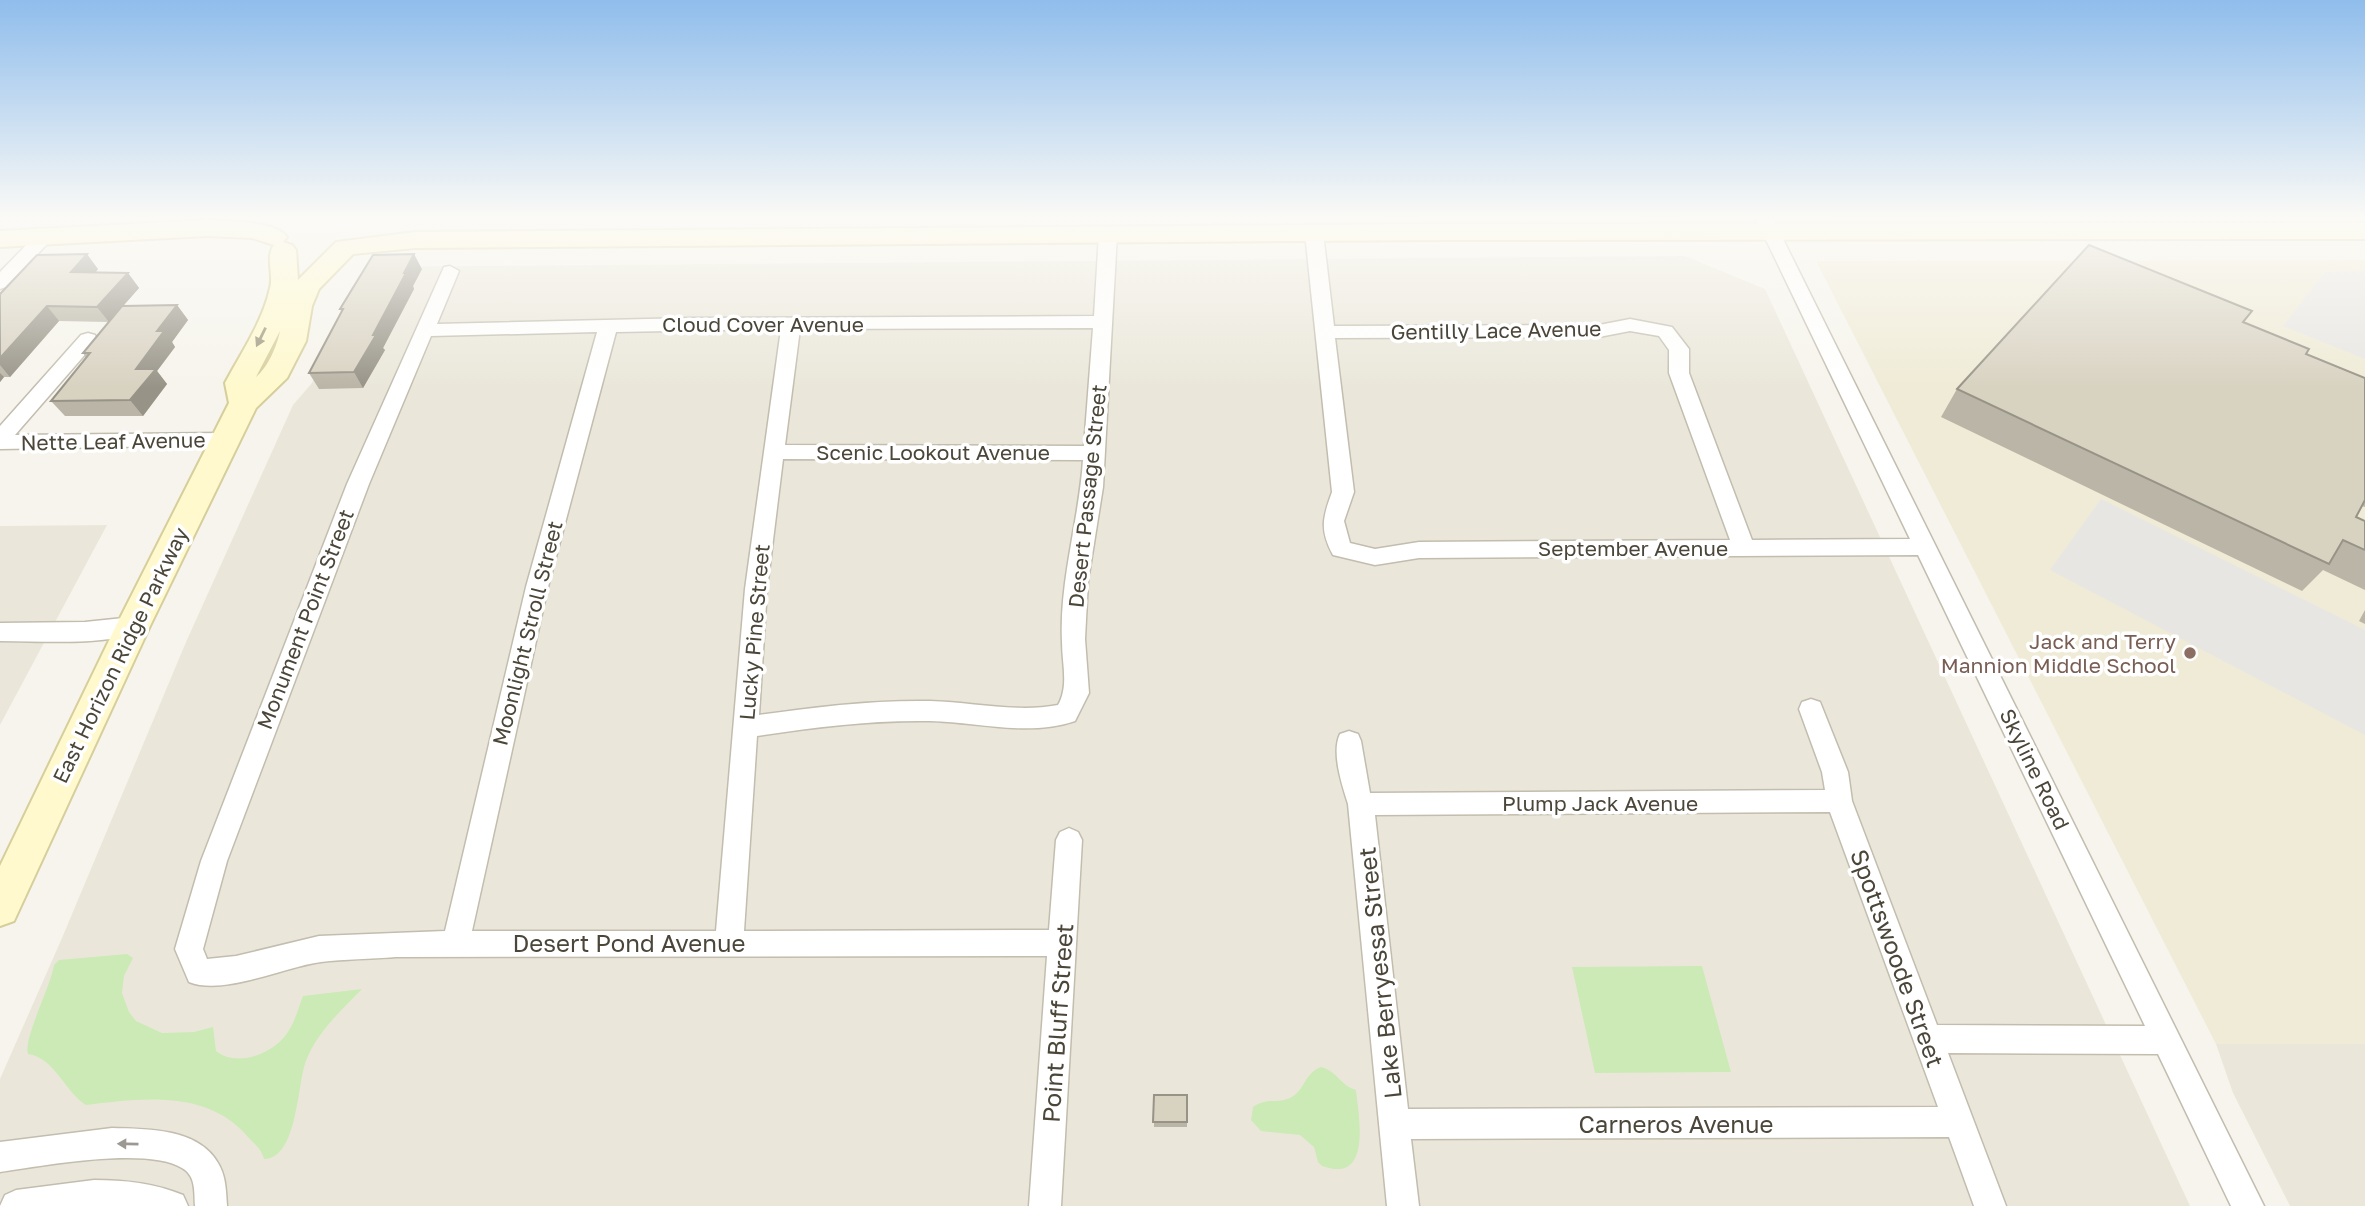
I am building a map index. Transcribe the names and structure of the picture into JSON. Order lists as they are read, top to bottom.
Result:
{
  "streets": {
    "main road": ["East Horizon Ridge Parkway"],
    "street": [
      "Cloud Cover Avenue",
      "Gentilly Lace Avenue",
      "Nette Leaf Avenue",
      "Scenic Lookout Avenue",
      "Desert Passage Street",
      "September Avenue",
      "Monument Point Street",
      "Lucky Pine Street",
      "Moonlight Stroll Street",
      "Skyline Road",
      "Plump Jack Avenue",
      "Desert Pond Avenue",
      "Spottswoode Street",
      "Lake Berryessa Street",
      "Point Bluff Street",
      "Carneros Avenue"
    ]
  },
  "crossings": [
    ["Cloud Cover Avenue", "Desert Passage Street"],
    ["Cloud Cover Avenue", "Monument Point Street"],
    ["Cloud Cover Avenue", "Lucky Pine Street"],
    ["Cloud Cover Avenue", "Moonlight Stroll Street"],
    ["Gentilly Lace Avenue", "September Avenue"],
    ["Nette Leaf Avenue", "East Horizon Ridge Parkway"],
    ["Scenic Lookout Avenue", "Desert Passage Street"],
    ["Scenic Lookout Avenue", "Lucky Pine Street"],
    ["Desert Passage Street", "Lucky Pine Street"],
    ["September Avenue", "Skyline Road"],
    ["Monument Point Street", "Desert Pond Avenue"],
    ["Lucky Pine Street", "Desert Pond Avenue"],
    ["Moonlight Stroll Street", "Desert Pond Avenue"],
    ["Plump Jack Avenue", "Spottswoode Street"],
    ["Plump Jack Avenue", "Lake Berryessa Street"],
    ["Desert Pond Avenue", "Point Bluff Street"],
    ["Spottswoode Street", "Carneros Avenue"],
    ["Lake Berryessa Street", "Carneros Avenue"]
  ],
  "places": ["Jack and Terry Mannion Middle School"]
}
